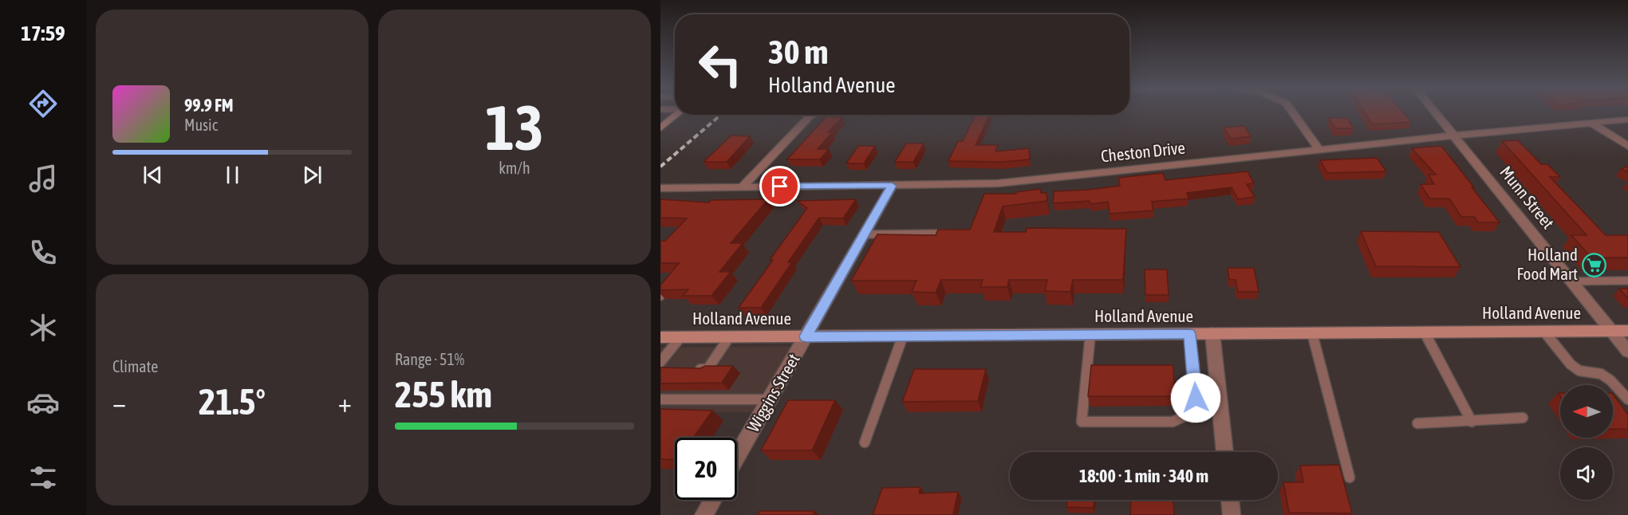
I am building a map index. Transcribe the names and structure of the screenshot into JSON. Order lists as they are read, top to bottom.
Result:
{
  "streets": {
    "main road": ["Holland Avenue"],
    "street": ["Cheston Drive", "Munn Street", "Wiggins Street"]
  },
  "crossings": [
    ["Cheston Drive", "Munn Street"],
    ["Cheston Drive", "Wiggins Street"],
    ["Munn Street", "Holland Avenue"],
    ["Holland Avenue", "Wiggins Street"]
  ],
  "places": {
    "supermarket": ["Holland Food Mart"]
  },
  "north": "left",
  "page": {
    "tabs": "17:59",
    "tile": [
      ["13", "km/h"],
      "Climate",
      ["Range · 51%", "255 km"]
    ],
    "turn": ["30 m", "Holland Avenue"],
    "song": ["99.9 FM", "Music"],
    "heat": ["−", "21.5°", "+"],
    "limit": "20",
    "trip": "18:00 · 1 min · 340 m"
  }
}
